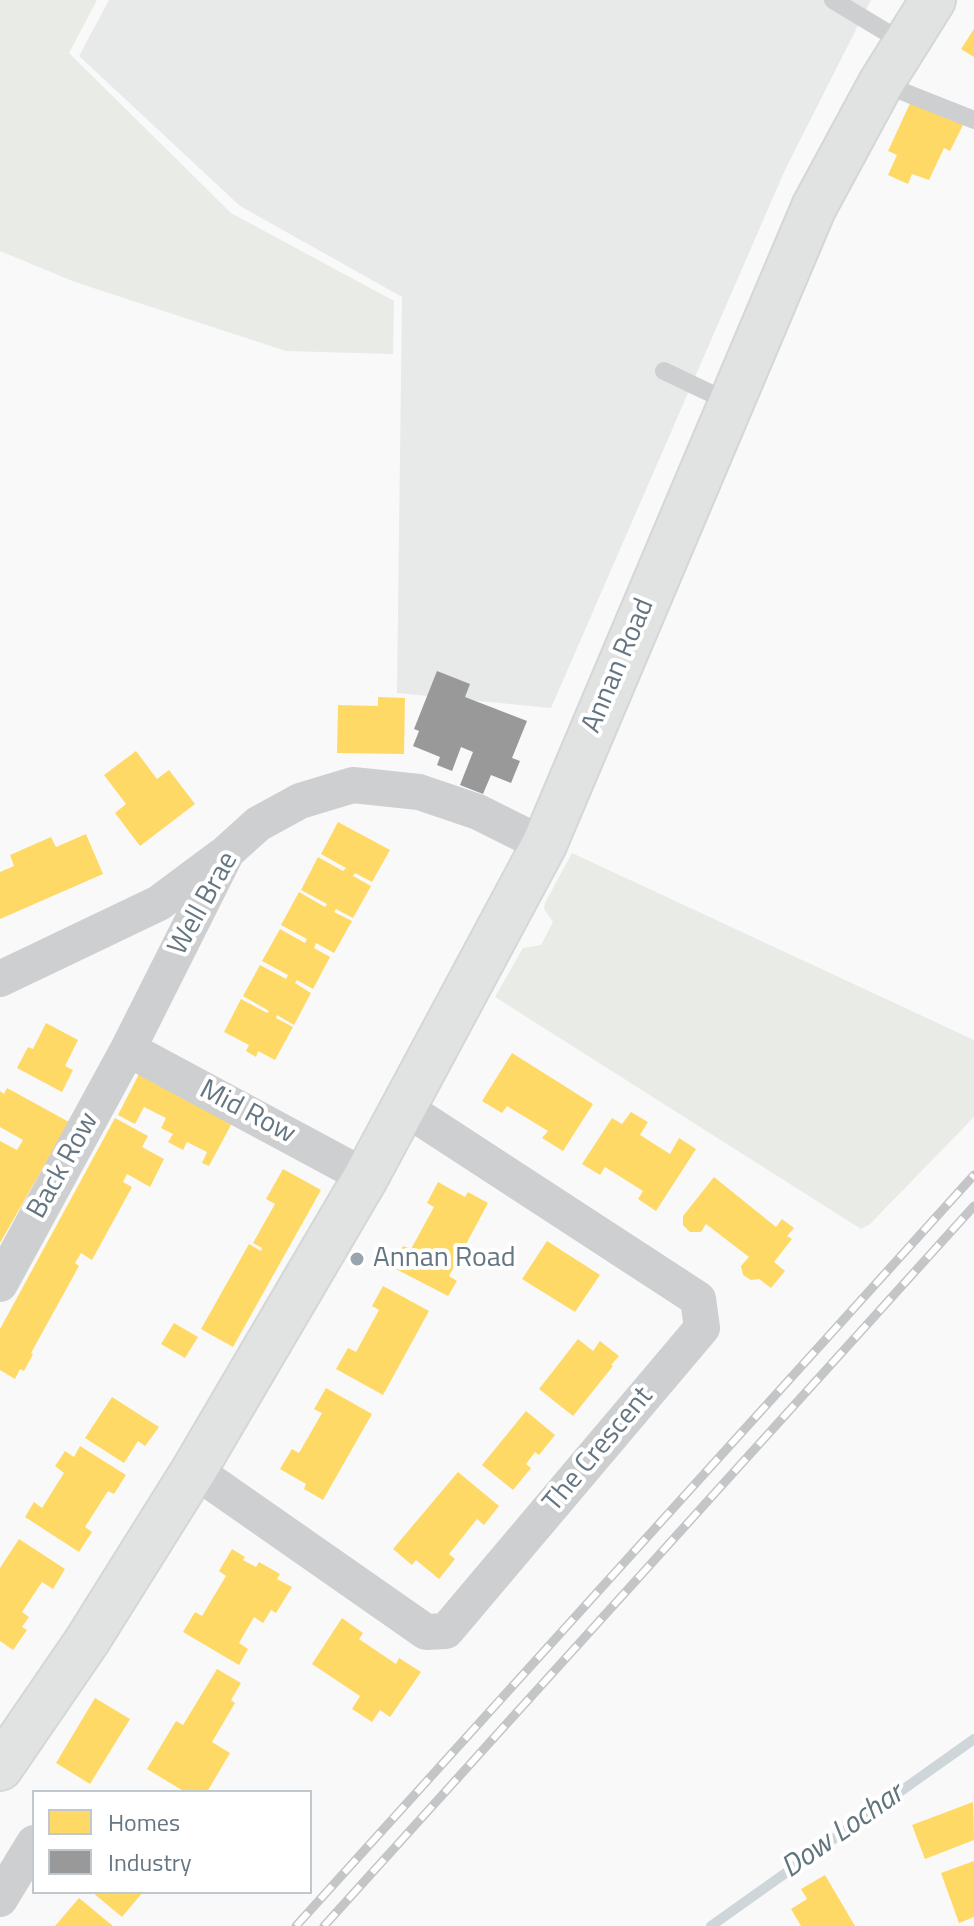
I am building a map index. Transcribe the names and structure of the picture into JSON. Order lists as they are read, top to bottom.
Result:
{
  "streets": {
    "main road": ["Annan Road"],
    "street": [
      "Well Brae",
      "Mid Row",
      "Back Row",
      "The Crescent"
    ]
  },
  "crossings": [
    ["Annan Road", "Well Brae"],
    ["Annan Road", "Mid Row"],
    ["Annan Road", "The Crescent"],
    ["Well Brae", "Mid Row"],
    ["Well Brae", "Back Row"],
    ["Mid Row", "Back Row"]
  ],
  "water": ["Dow Lochar"],
  "places": ["Annan Road"],
  "legend": ["Homes", "Industry"]
}
